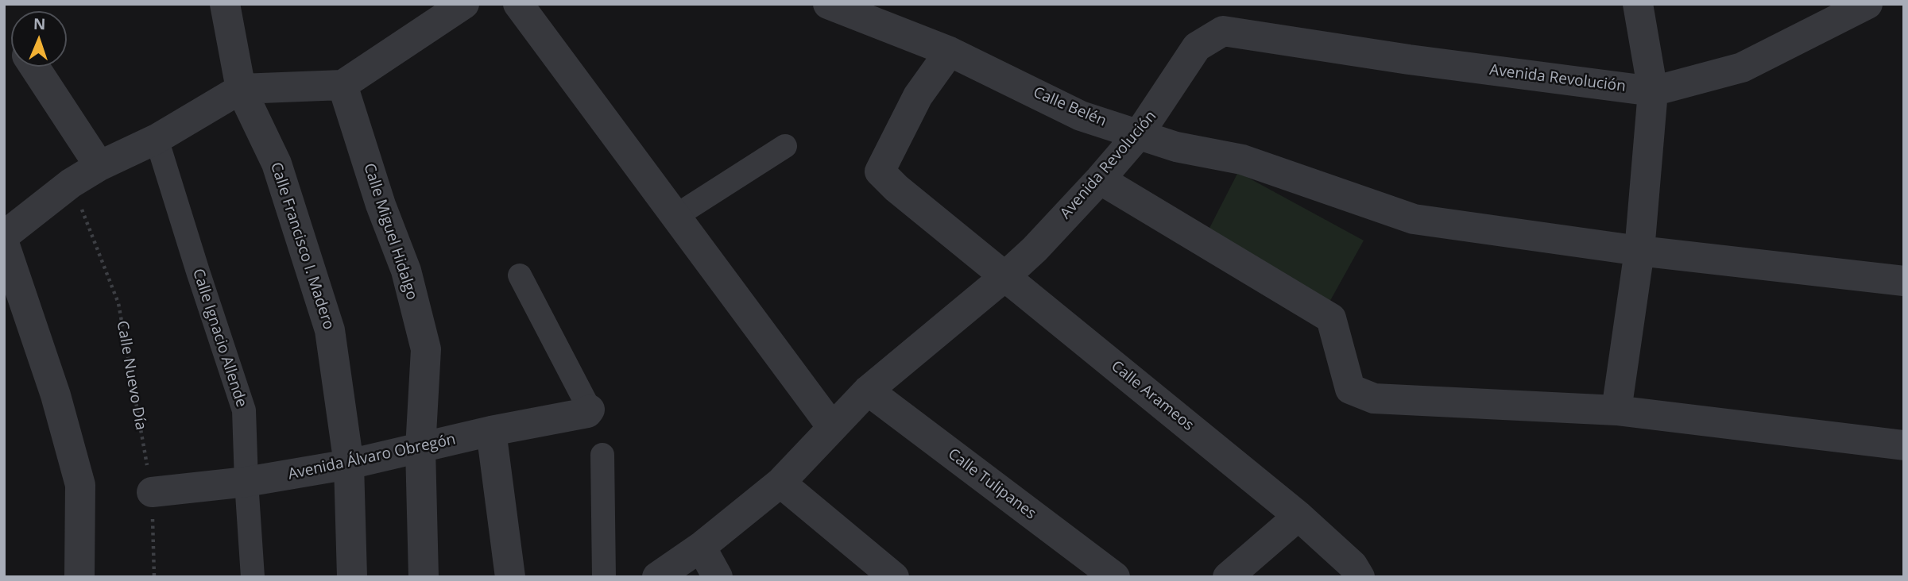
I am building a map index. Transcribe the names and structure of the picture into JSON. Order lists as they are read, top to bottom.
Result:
{
  "streets": {
    "street": [
      "Avenida Revolución",
      "Calle Belén",
      "Calle Miguel Hidalgo",
      "Calle Francisco I. Madero",
      "Calle Ignacio Allende",
      "Calle Arameos",
      "Avenida Álvaro Obregón",
      "Calle Tulipanes"
    ],
    "path": ["Calle Nuevo Día"]
  },
  "crossings": [
    ["Avenida Revolución", "Calle Belén"],
    ["Avenida Revolución", "Calle Arameos"],
    ["Avenida Revolución", "Calle Tulipanes"],
    ["Calle Belén", "Calle Arameos"],
    ["Calle Miguel Hidalgo", "Avenida Álvaro Obregón"],
    ["Calle Francisco I. Madero", "Avenida Álvaro Obregón"],
    ["Calle Ignacio Allende", "Avenida Álvaro Obregón"],
    ["Calle Nuevo Día", "Avenida Álvaro Obregón"]
  ],
  "north": "top"
}
